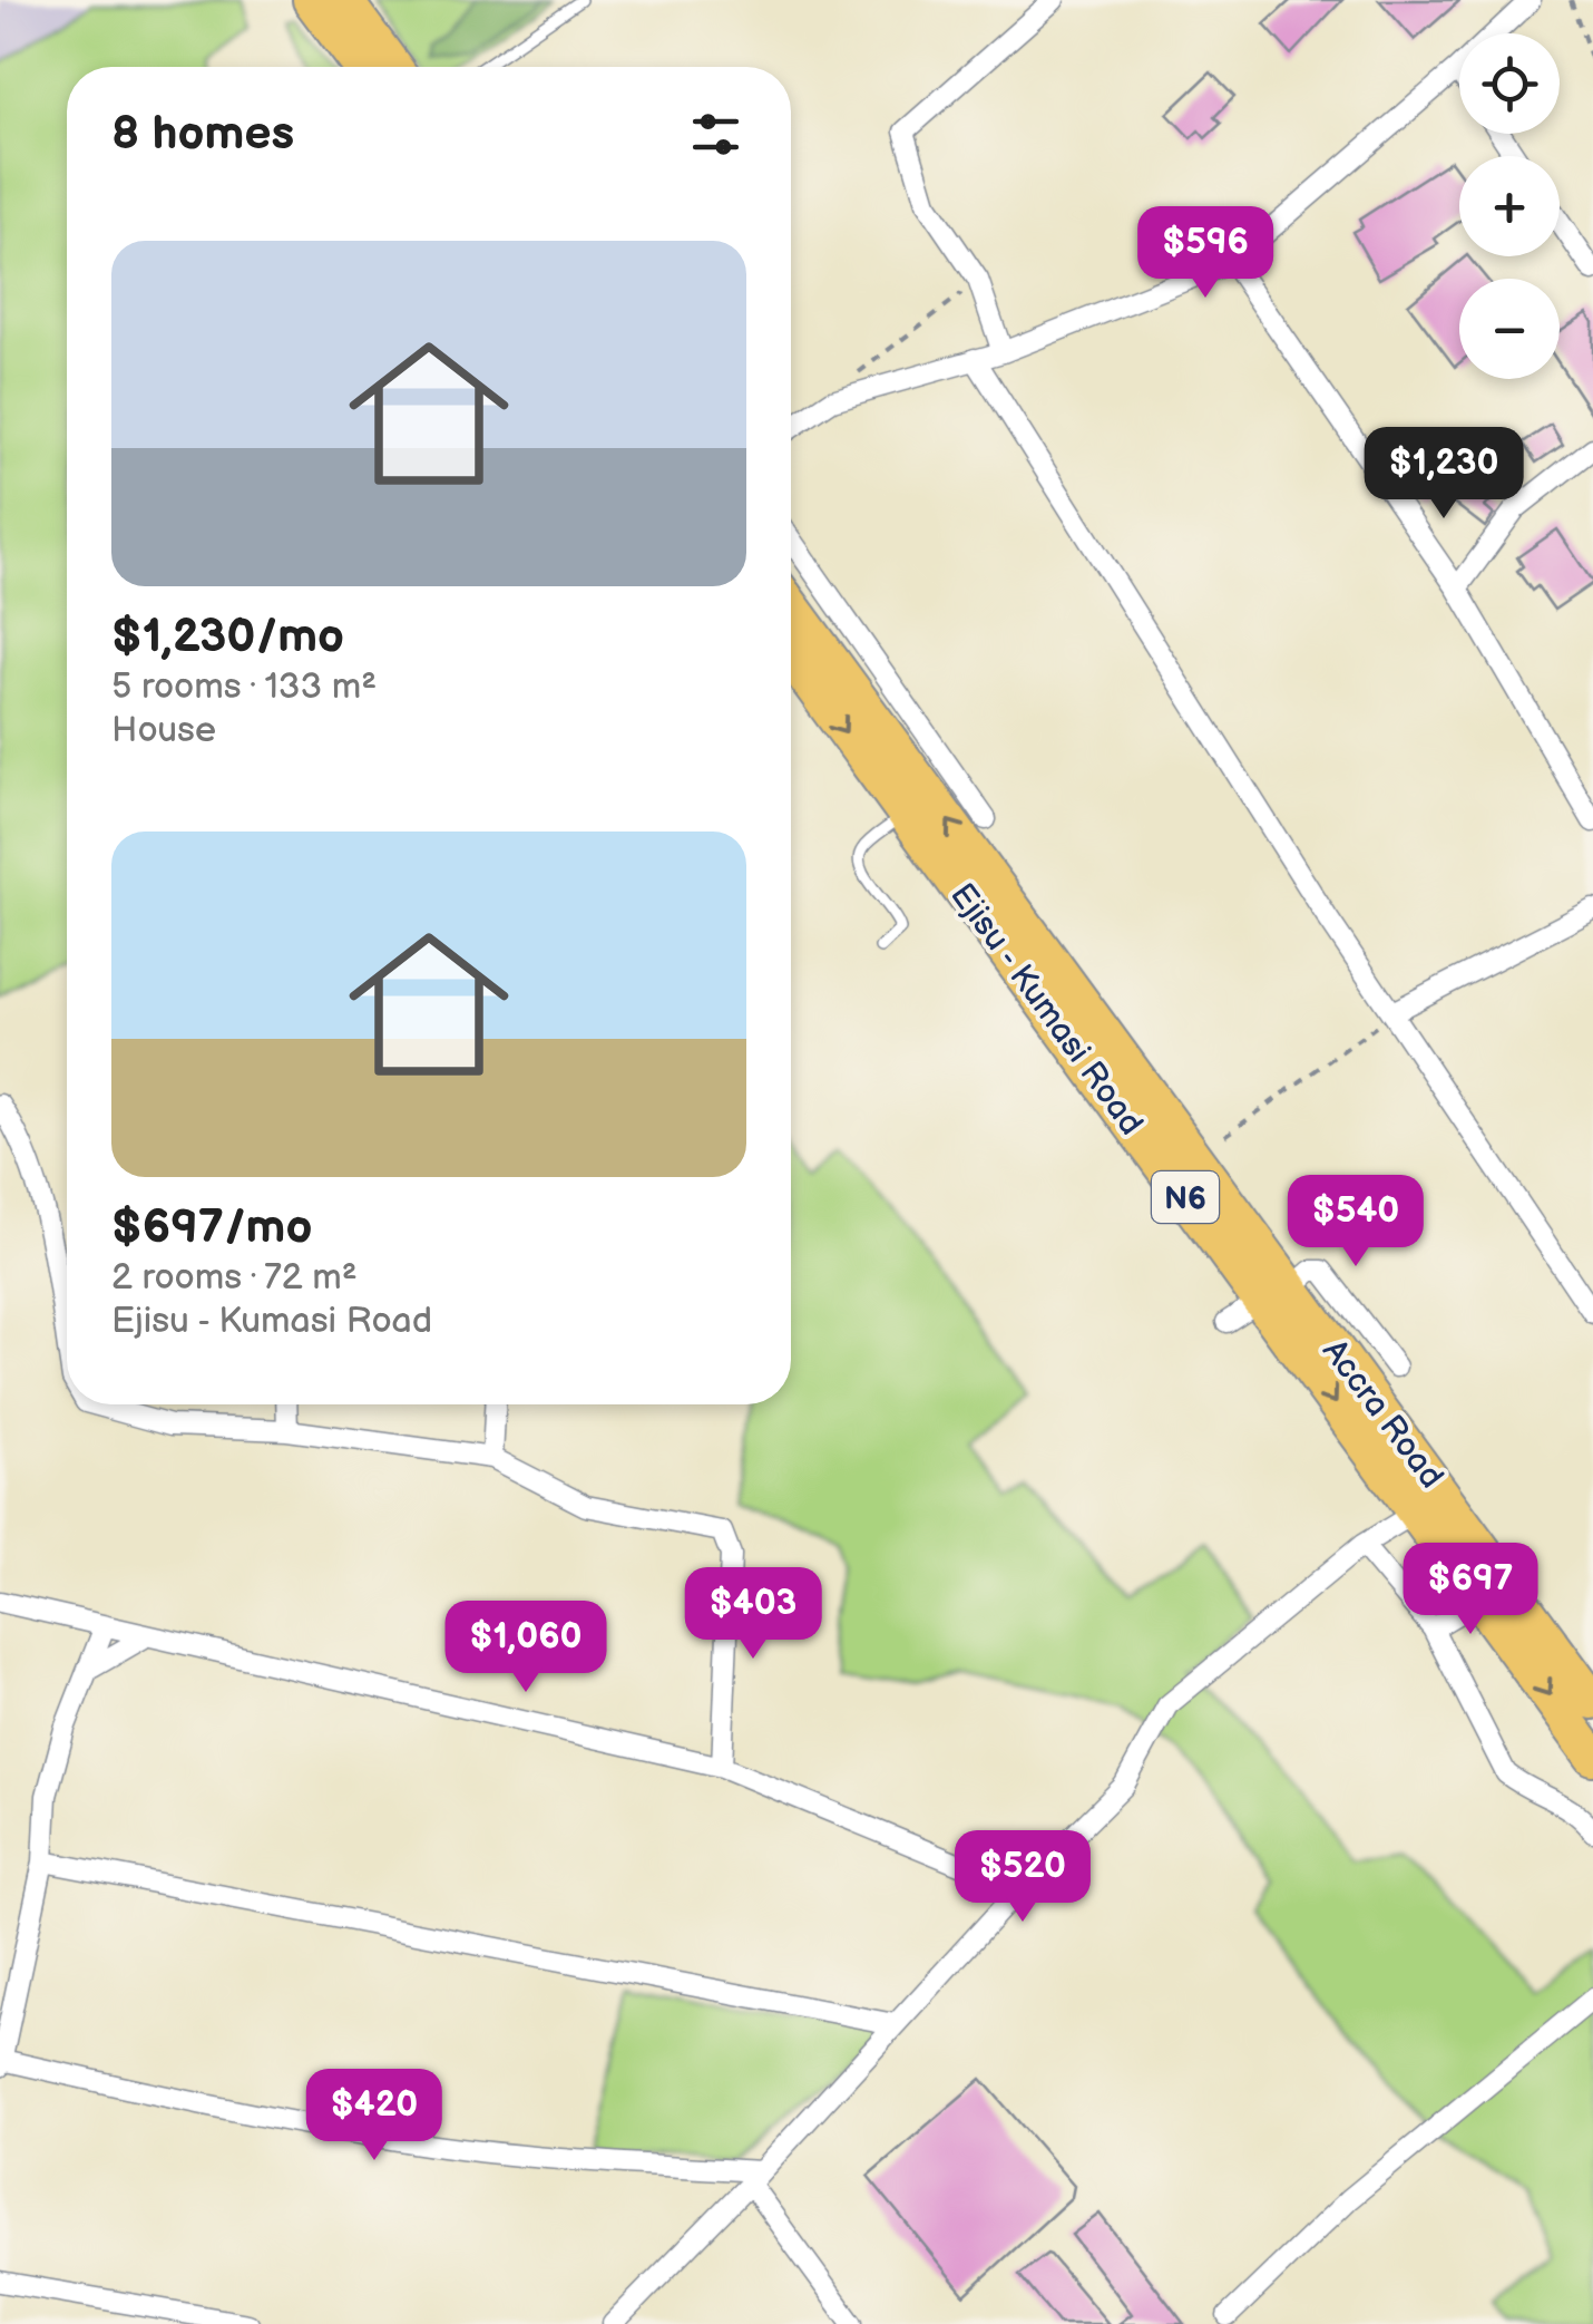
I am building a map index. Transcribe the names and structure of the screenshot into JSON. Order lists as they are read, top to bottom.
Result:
{
  "streets": {
    "highway": ["Ejisu - Kumasi Road", "N6", "Accra Road"]
  },
  "crossings": [
    ["Ejisu - Kumasi Road", "Accra Road"]
  ],
  "one_way": ["Ejisu - Kumasi Road", "Accra Road"],
  "page": {
    "map_buttons": ["+", "−"],
    "heading": "8 homes",
    "list": [
      {
        "name": "$1,230/mo",
        "note": "5 rooms · 133 m² · House"
      },
      {
        "name": "$697/mo",
        "note": "2 rooms · 72 m² · Ejisu - Kumasi Road"
      }
    ],
    "price": [
      "$596",
      "$1,230",
      "$540",
      "$697",
      "$403",
      "$1,060",
      "$520",
      "$420"
    ]
  }
}
